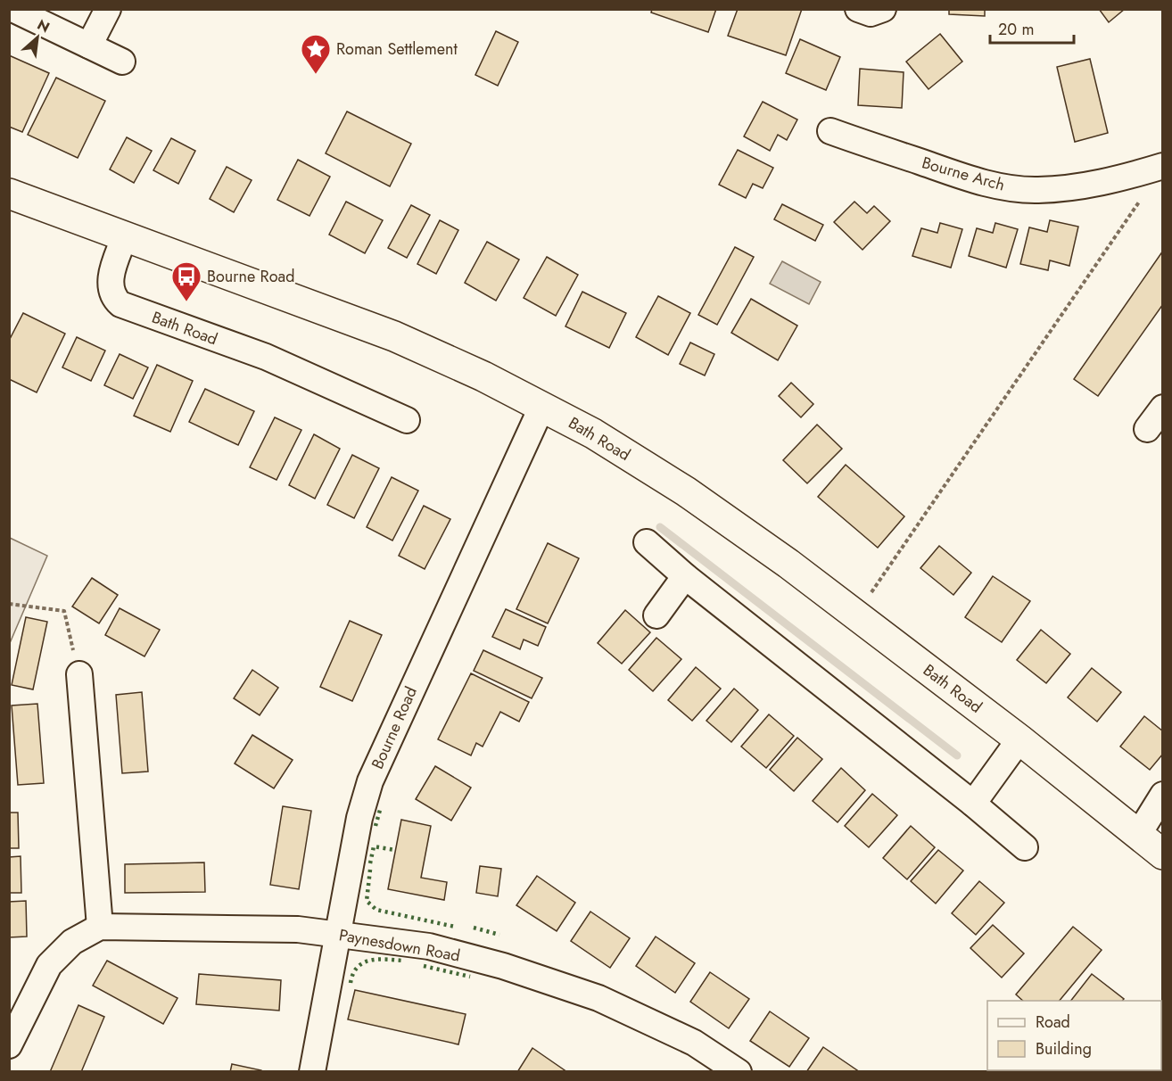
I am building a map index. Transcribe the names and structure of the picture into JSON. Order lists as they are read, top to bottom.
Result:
{
  "streets": {
    "main road": ["Bath Road"],
    "street": ["Bourne Arch", "Bourne Road", "Paynesdown Road"]
  },
  "crossings": [
    ["Bath Road", "Bourne Road"],
    ["Bourne Road", "Paynesdown Road"]
  ],
  "places": {
    "place": ["Roman Settlement"],
    "bus stop": ["Bourne Road"]
  },
  "legend": ["Road", "Building"],
  "scale_bar": "20 m",
  "north": "top right"
}
